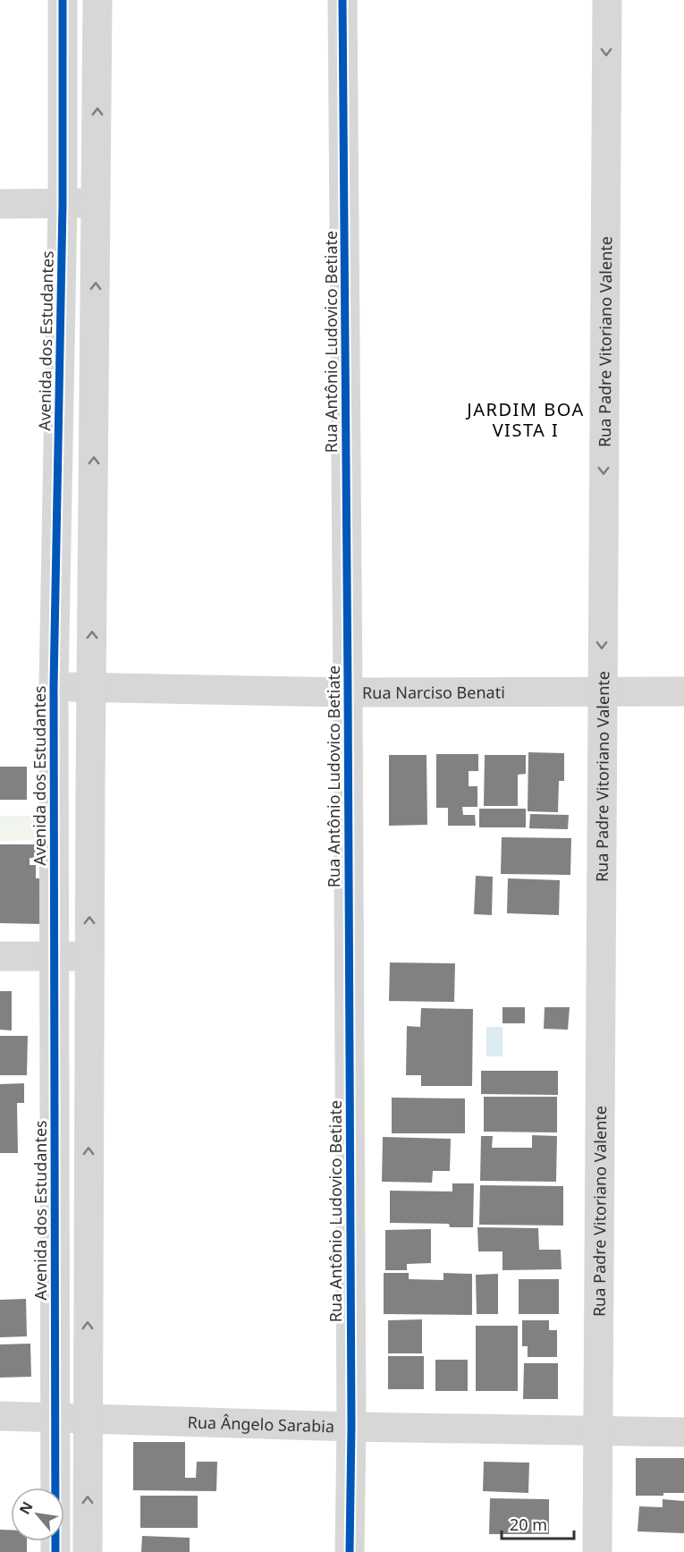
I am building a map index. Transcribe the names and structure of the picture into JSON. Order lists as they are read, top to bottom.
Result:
{
  "streets": {
    "street": [
      "Avenida dos Estudantes",
      "Rua Antônio Ludovico Betiate",
      "Rua Padre Vitoriano Valente",
      "Rua Narciso Benati",
      "Rua Ângelo Sarabia"
    ]
  },
  "crossings": [
    ["Avenida dos Estudantes", "Rua Narciso Benati"],
    ["Avenida dos Estudantes", "Rua Ângelo Sarabia"],
    ["Rua Antônio Ludovico Betiate", "Rua Narciso Benati"],
    ["Rua Antônio Ludovico Betiate", "Rua Ângelo Sarabia"],
    ["Rua Padre Vitoriano Valente", "Rua Narciso Benati"],
    ["Rua Padre Vitoriano Valente", "Rua Ângelo Sarabia"]
  ],
  "one_way": ["Rua Padre Vitoriano Valente"],
  "districts": ["JARDIM BOA VISTA I"],
  "scale_bar": "20 m",
  "north": "top left"
}
